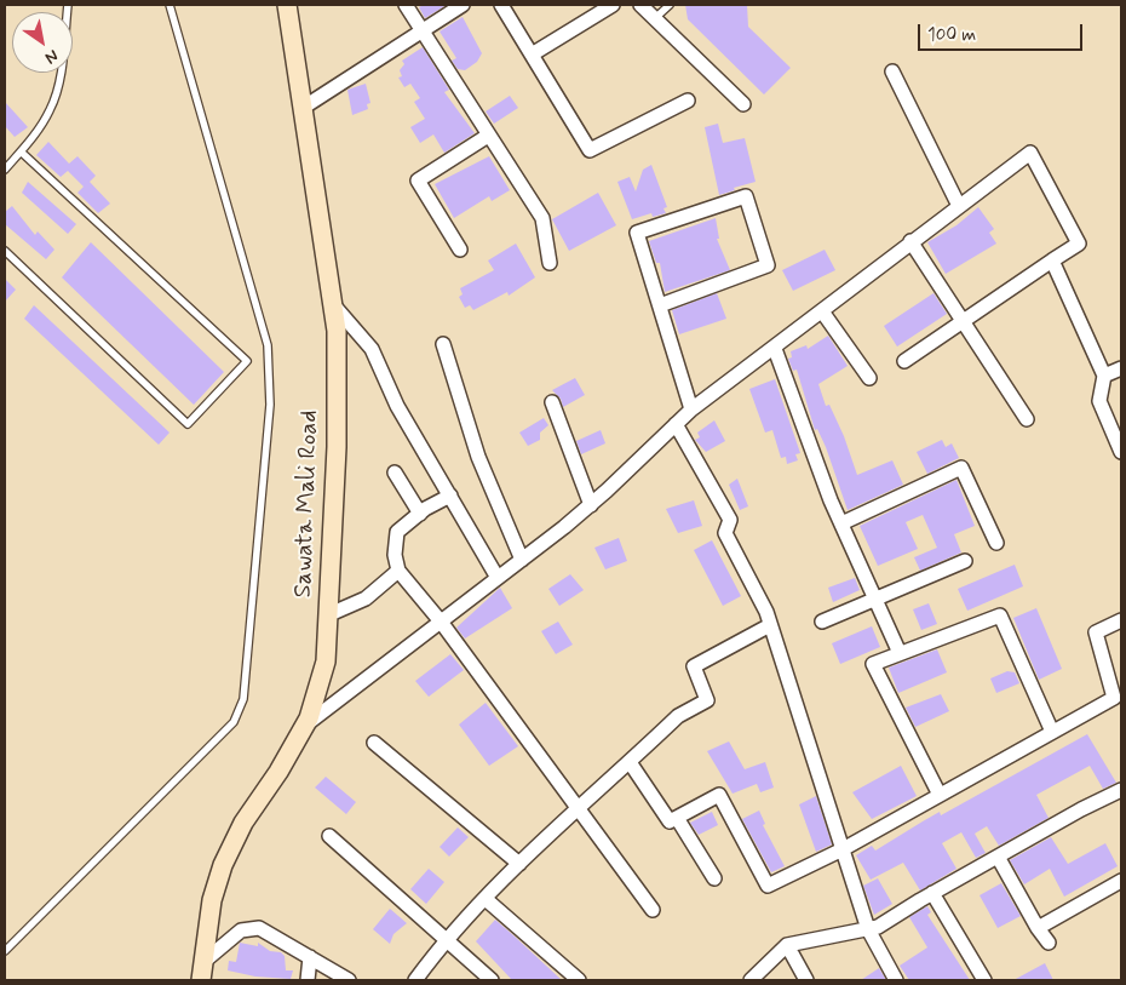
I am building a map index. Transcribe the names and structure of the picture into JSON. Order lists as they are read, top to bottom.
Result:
{
  "streets": {
    "street": ["Sawata Mali Road"]
  },
  "scale_bar": "100 m",
  "north": "bottom right"
}
